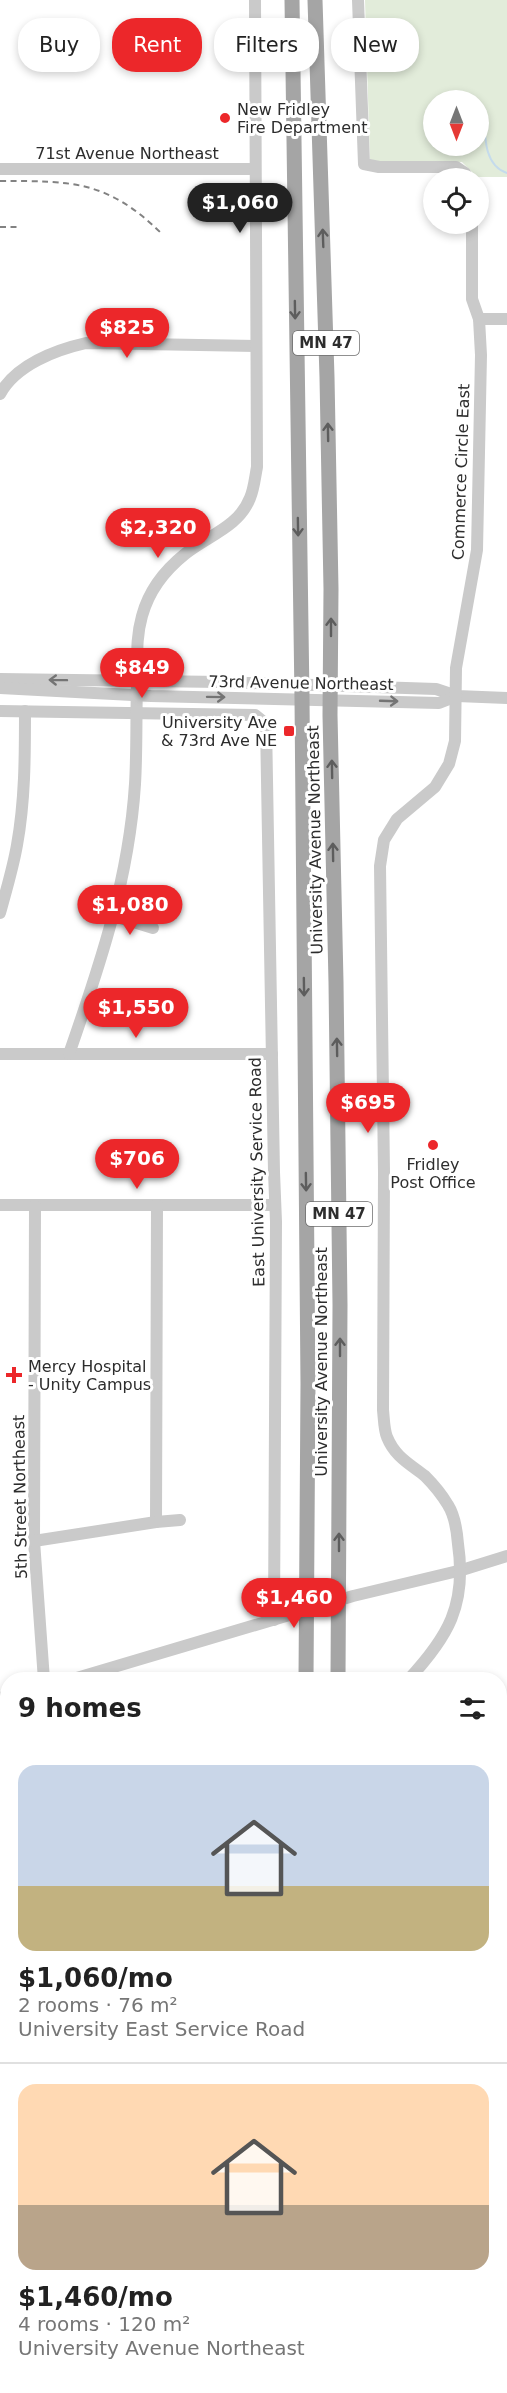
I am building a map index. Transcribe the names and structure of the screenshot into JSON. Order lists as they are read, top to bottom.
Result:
{
  "streets": {
    "main road": ["MN 47", "University Avenue Northeast"],
    "street": [
      "71st Avenue Northeast",
      "Commerce Circle East",
      "73rd Avenue Northeast",
      "East University Service Road",
      "5th Street Northeast"
    ]
  },
  "crossings": [
    ["Commerce Circle East", "73rd Avenue Northeast"],
    ["73rd Avenue Northeast", "University Avenue Northeast"],
    ["73rd Avenue Northeast", "East University Service Road"]
  ],
  "places": {
    "other": ["New Fridley Fire Department", "Fridley Post Office"],
    "transit": ["University Ave & 73rd Ave NE"],
    "health": ["Mercy Hospital - Unity Campus"]
  },
  "north": "bottom",
  "page": {
    "chip": [
      "Buy",
      "Rent",
      "Filters",
      "New"
    ],
    "price": [
      "$1,060",
      "$825",
      "$2,320",
      "$849",
      "$1,080",
      "$1,550",
      "$695",
      "$706",
      "$1,460"
    ],
    "heading": "9 homes",
    "list": [
      {
        "name": "$1,060/mo",
        "note": "2 rooms · 76 m² · University East Service Road"
      },
      {
        "name": "$1,460/mo",
        "note": "4 rooms · 120 m² · University Avenue Northeast"
      }
    ]
  }
}
